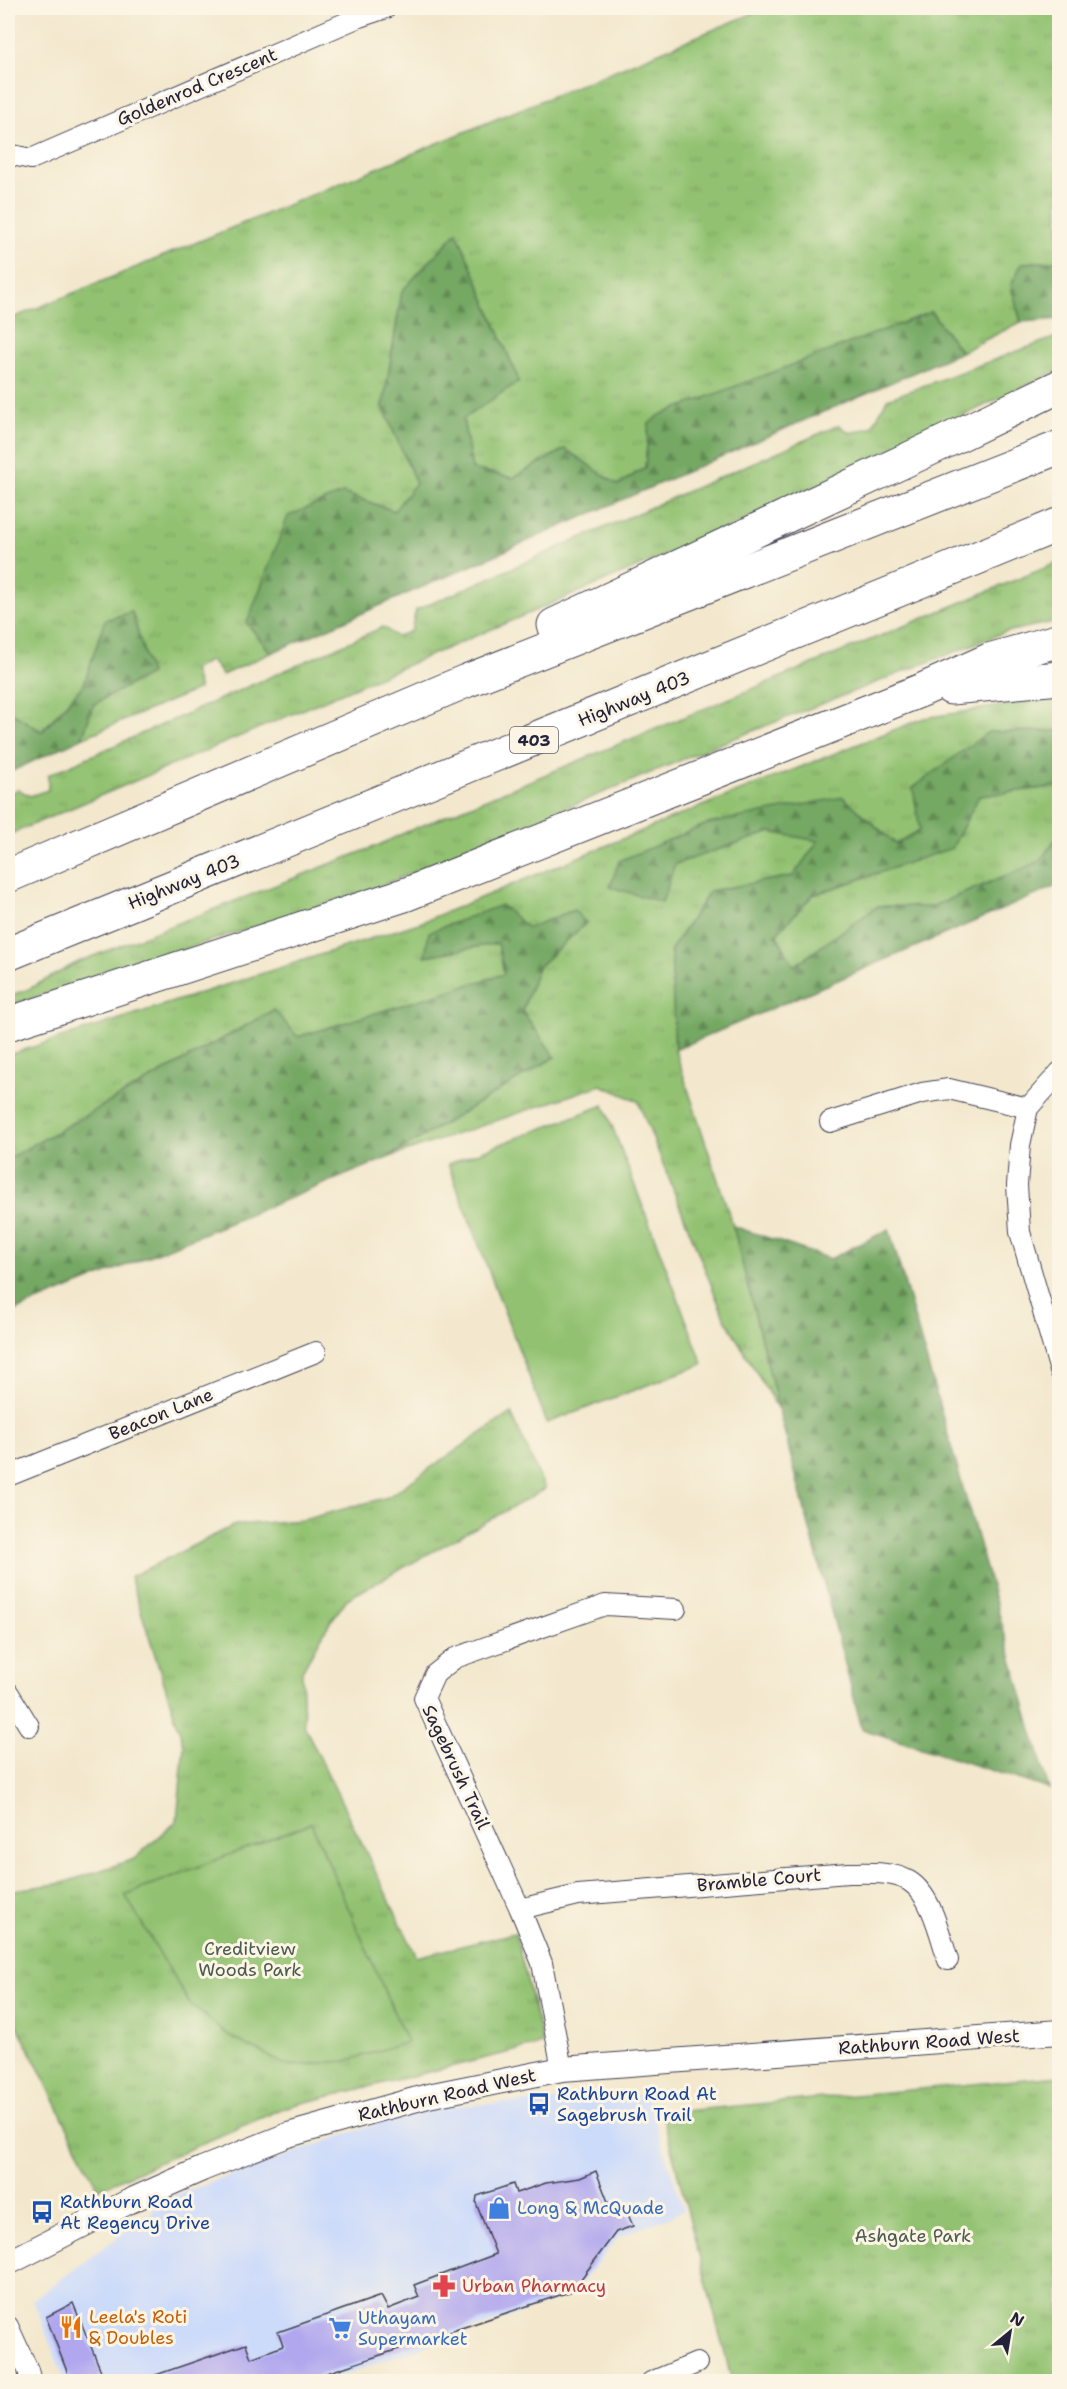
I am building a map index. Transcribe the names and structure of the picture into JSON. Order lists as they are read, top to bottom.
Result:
{
  "streets": {
    "highway": ["Highway 403", "403"],
    "street": [
      "Goldenrod Crescent",
      "Beacon Lane",
      "Sagebrush Trail",
      "Bramble Court",
      "Rathburn Road West"
    ]
  },
  "crossings": [
    ["Sagebrush Trail", "Bramble Court"],
    ["Sagebrush Trail", "Rathburn Road West"]
  ],
  "parks": ["Creditview Woods Park", "Ashgate Park"],
  "places": {
    "bus stop": ["Rathburn Road At Sagebrush Trail", "Rathburn Road At Regency Drive"],
    "shop": ["Long & McQuade"],
    "pharmacy": ["Urban Pharmacy"],
    "restaurant": ["Leela's Roti & Doubles"],
    "supermarket": ["Uthayam Supermarket"]
  },
  "north": "top right"
}
